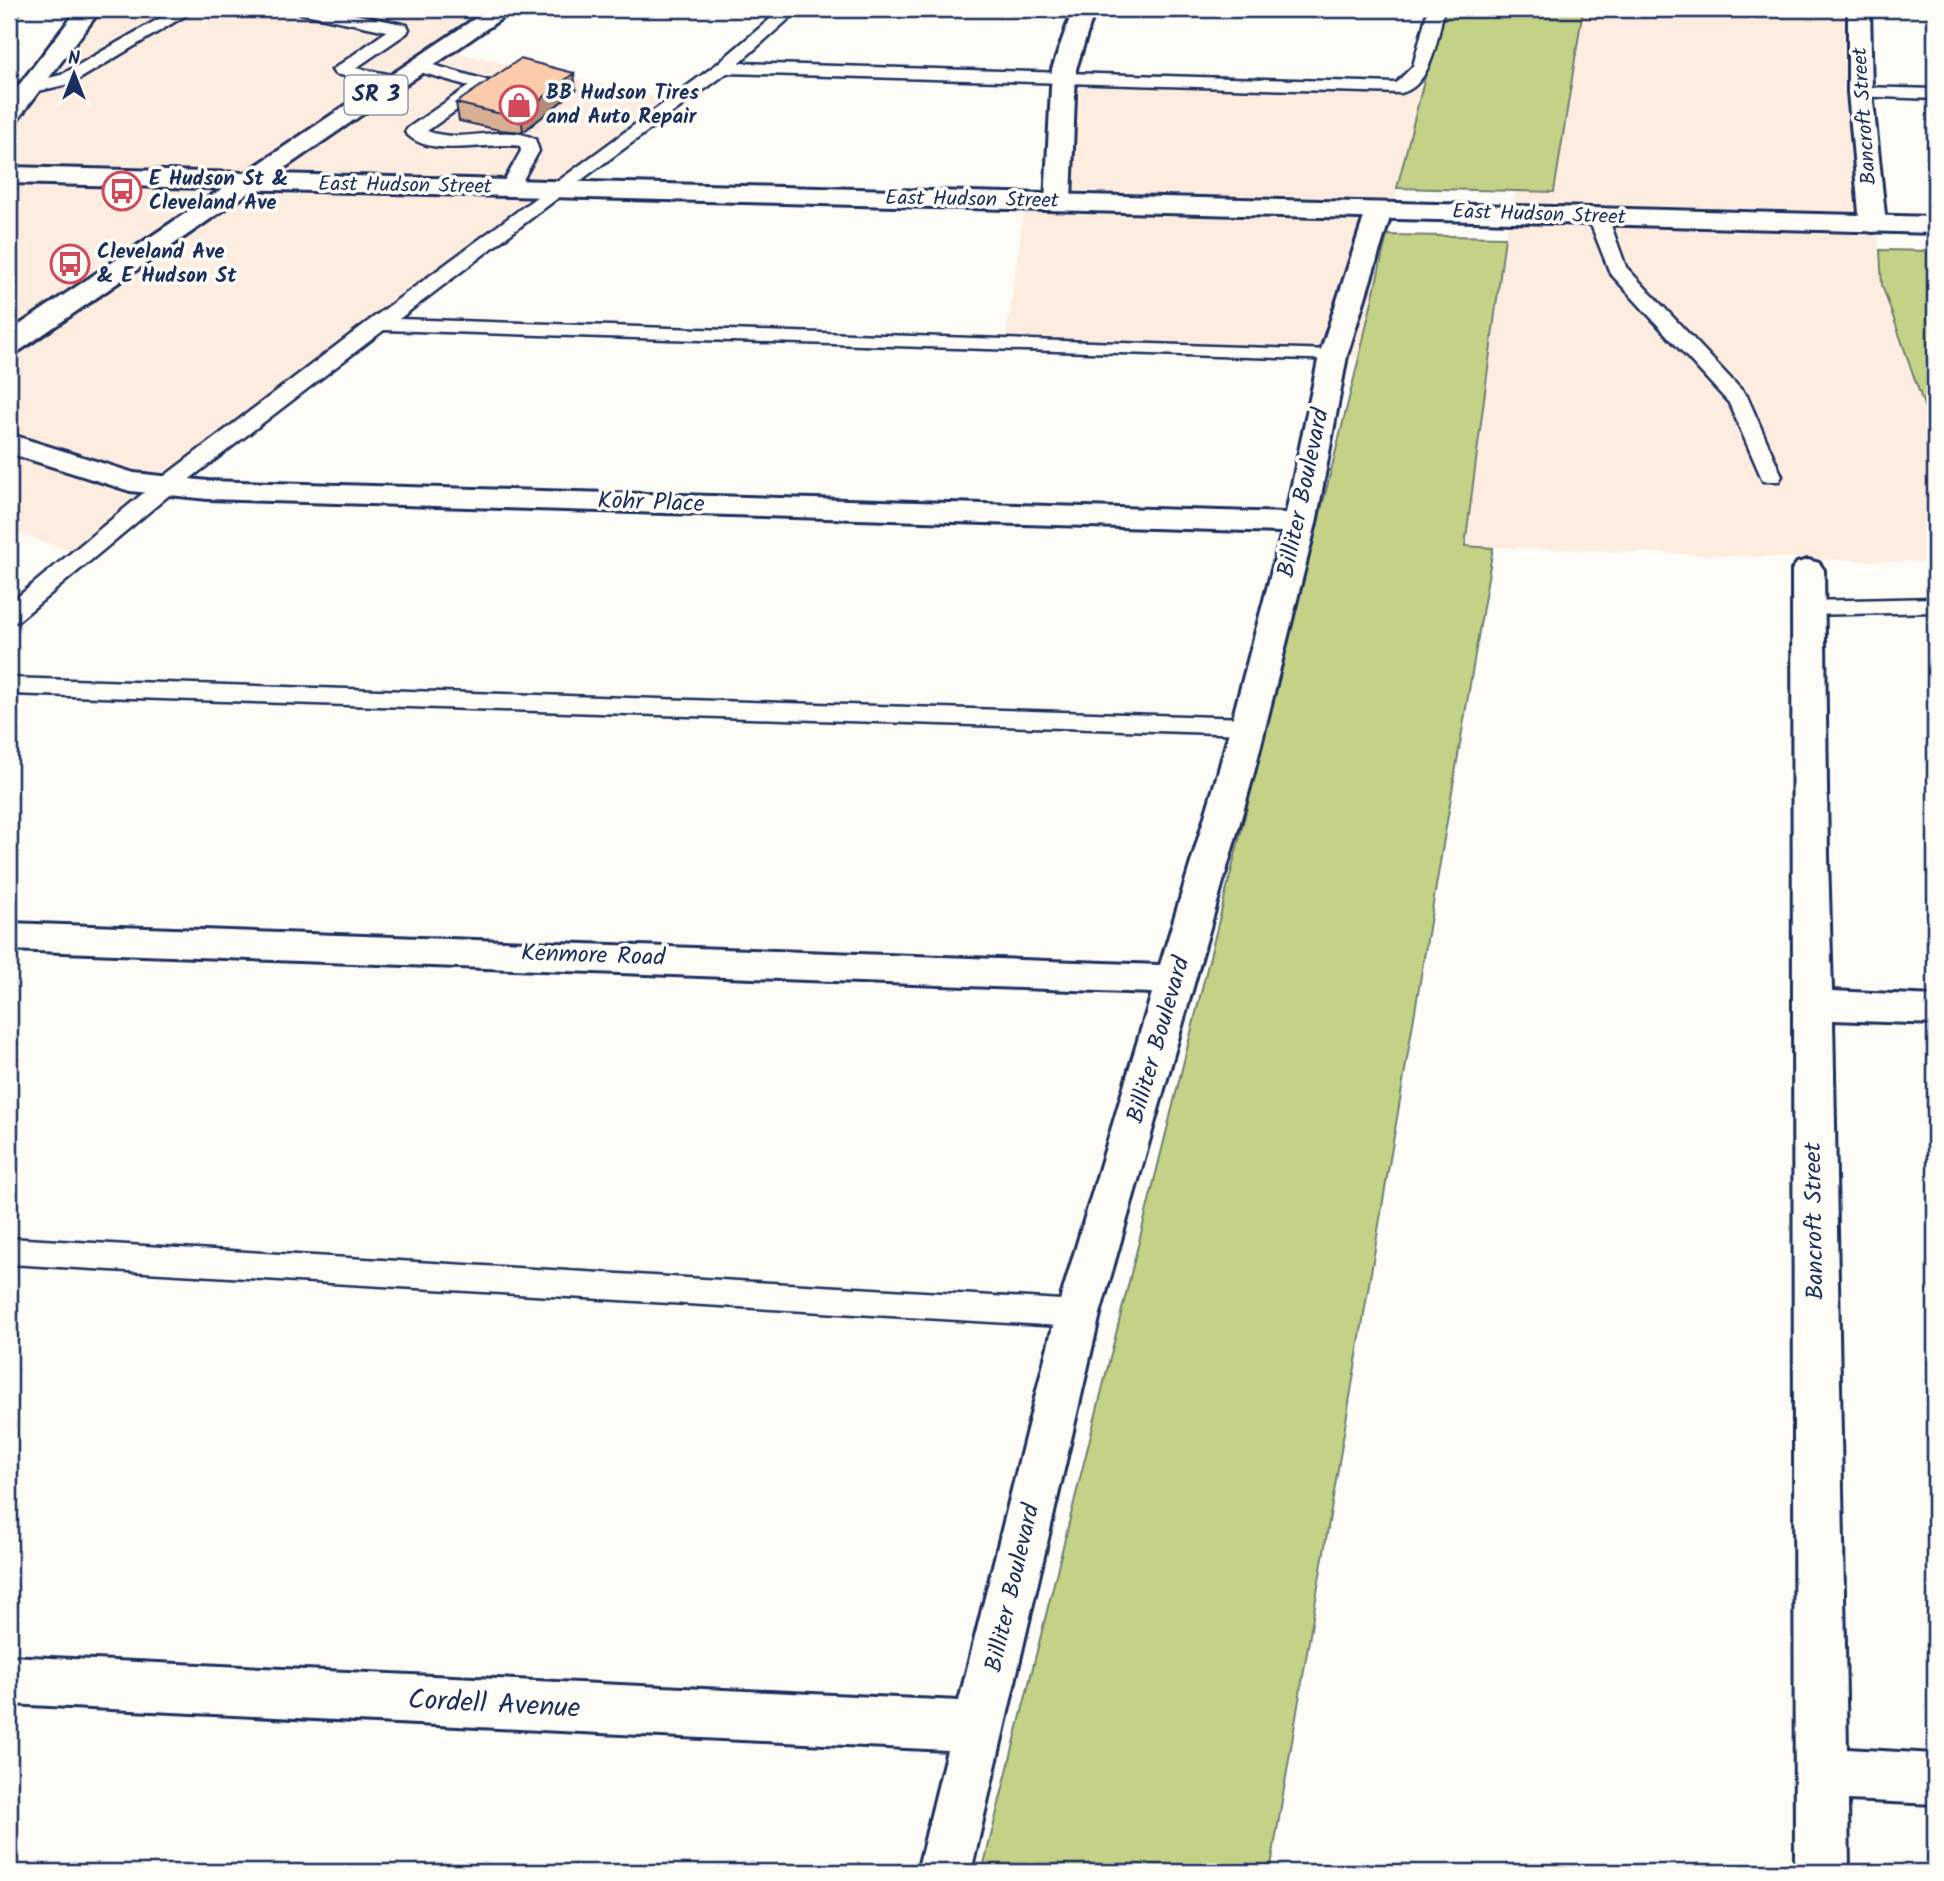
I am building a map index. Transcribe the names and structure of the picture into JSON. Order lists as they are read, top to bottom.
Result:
{
  "streets": {
    "street": [
      "SR 3",
      "Bancroft Street",
      "East Hudson Street",
      "Billiter Boulevard",
      "Kohr Place",
      "Kenmore Road",
      "Cordell Avenue"
    ]
  },
  "crossings": [
    ["SR 3", "East Hudson Street"],
    ["Bancroft Street", "East Hudson Street"],
    ["East Hudson Street", "Billiter Boulevard"],
    ["Billiter Boulevard", "Kohr Place"],
    ["Billiter Boulevard", "Kenmore Road"],
    ["Billiter Boulevard", "Cordell Avenue"]
  ],
  "places": {
    "shop": ["BB Hudson Tires and Auto Repair"],
    "bus stop": ["E Hudson St & Cleveland Ave", "Cleveland Ave & E Hudson St"]
  },
  "north": "top"
}
